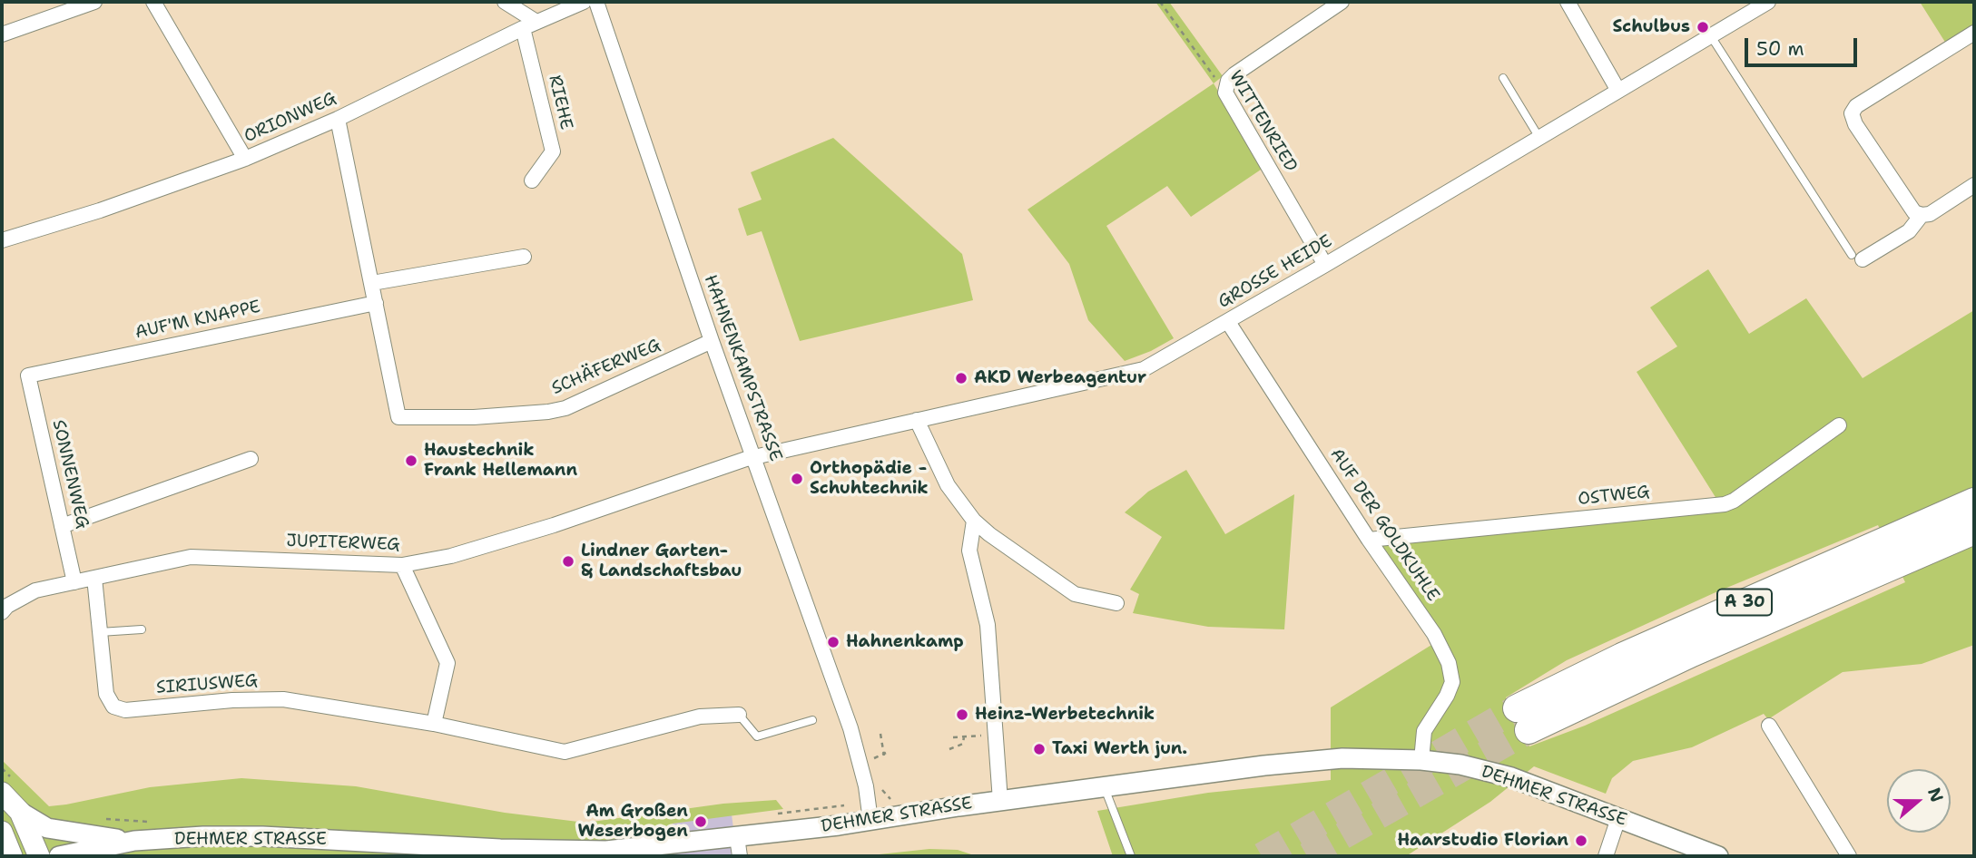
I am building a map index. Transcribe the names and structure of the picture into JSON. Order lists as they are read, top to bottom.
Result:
{
  "streets": {
    "highway": ["A 30"],
    "street": [
      "RIEHE",
      "ORIONWEG",
      "WITTENRIED",
      "GROSSE HEIDE",
      "AUF'M KNAPPE",
      "SCHÄFERWEG",
      "HAHNENKAMPSTRASSE",
      "SONNENWEG",
      "OSTWEG",
      "AUF DER GOLDKUHLE",
      "JUPITERWEG",
      "SIRIUSWEG",
      "DEHMER STRASSE"
    ]
  },
  "crossings": [
    ["RIEHE", "ORIONWEG"],
    ["WITTENRIED", "GROSSE HEIDE"],
    ["GROSSE HEIDE", "HAHNENKAMPSTRASSE"],
    ["GROSSE HEIDE", "AUF DER GOLDKUHLE"],
    ["GROSSE HEIDE", "JUPITERWEG"],
    ["AUF'M KNAPPE", "SCHÄFERWEG"],
    ["AUF'M KNAPPE", "SONNENWEG"],
    ["SCHÄFERWEG", "HAHNENKAMPSTRASSE"],
    ["HAHNENKAMPSTRASSE", "JUPITERWEG"],
    ["HAHNENKAMPSTRASSE", "DEHMER STRASSE"],
    ["SONNENWEG", "JUPITERWEG"],
    ["OSTWEG", "AUF DER GOLDKUHLE"],
    ["AUF DER GOLDKUHLE", "DEHMER STRASSE"],
    ["JUPITERWEG", "SIRIUSWEG"]
  ],
  "places": [
    "Schulbus",
    "AKD Werbeagentur",
    "Haustechnik Frank Hellemann",
    "Orthopädie - Schuhtechnik",
    "Lindner Garten- & Landschaftsbau",
    "Hahnenkamp",
    "Heinz-Werbetechnik",
    "Taxi Werth jun.",
    "Am Großen Weserbogen",
    "Haarstudio Florian"
  ],
  "scale_bar": "50 m",
  "north": "right"
}
